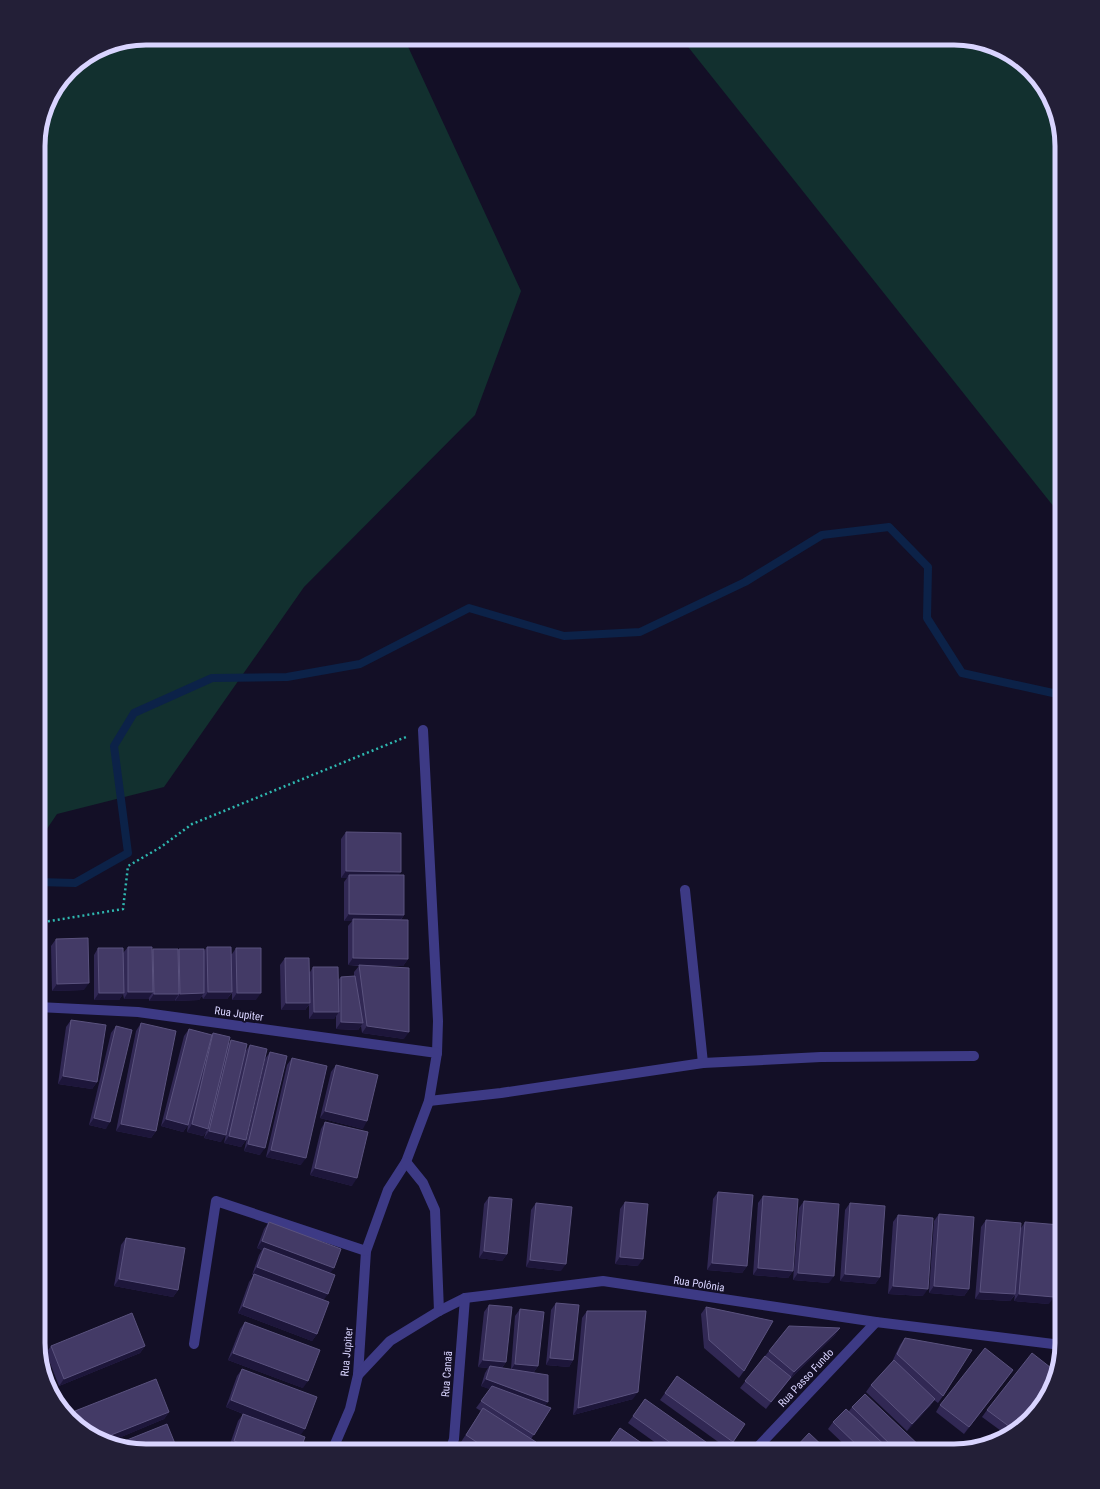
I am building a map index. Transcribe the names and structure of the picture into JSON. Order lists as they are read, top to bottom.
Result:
{
  "streets": {
    "street": [
      "Rua Jupiter",
      "Rua Polônia",
      "Rua Canaã",
      "Rua Passo Fundo"
    ]
  },
  "crossings": [
    ["Rua Jupiter", "Rua Polônia"],
    ["Rua Polônia", "Rua Canaã"],
    ["Rua Polônia", "Rua Passo Fundo"]
  ]
}
